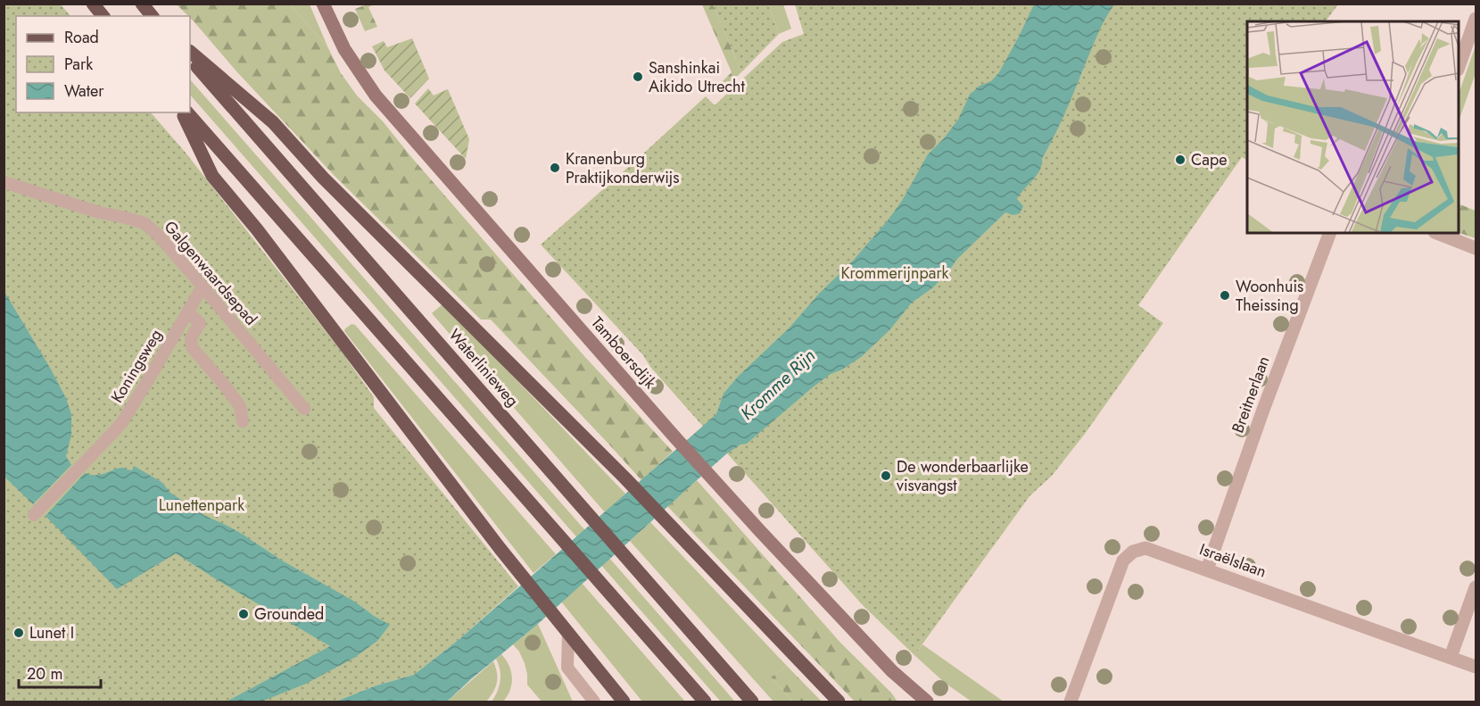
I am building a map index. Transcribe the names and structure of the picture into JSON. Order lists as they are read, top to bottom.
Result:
{
  "streets": {
    "main road": ["Waterlinieweg"],
    "street": ["Tamboersdijk", "Breitnerlaan", "Israëlslaan"],
    "lane": ["Galgenwaardsepad", "Koningsweg"]
  },
  "crossings": [
    ["Galgenwaardsepad", "Koningsweg"],
    ["Breitnerlaan", "Israëlslaan"]
  ],
  "water": ["Kromme Rijn"],
  "parks": ["Krommerijnpark", "Lunettenpark"],
  "places": [
    "Sanshinkai Aikido Utrecht",
    "Cape",
    "Kranenburg Praktijkonderwijs",
    "Woonhuis Theissing",
    "De wonderbaarlijke visvangst",
    "Grounded",
    "Lunet I"
  ],
  "legend": ["Road", "Park", "Water"],
  "scale_bar": "20 m"
}
